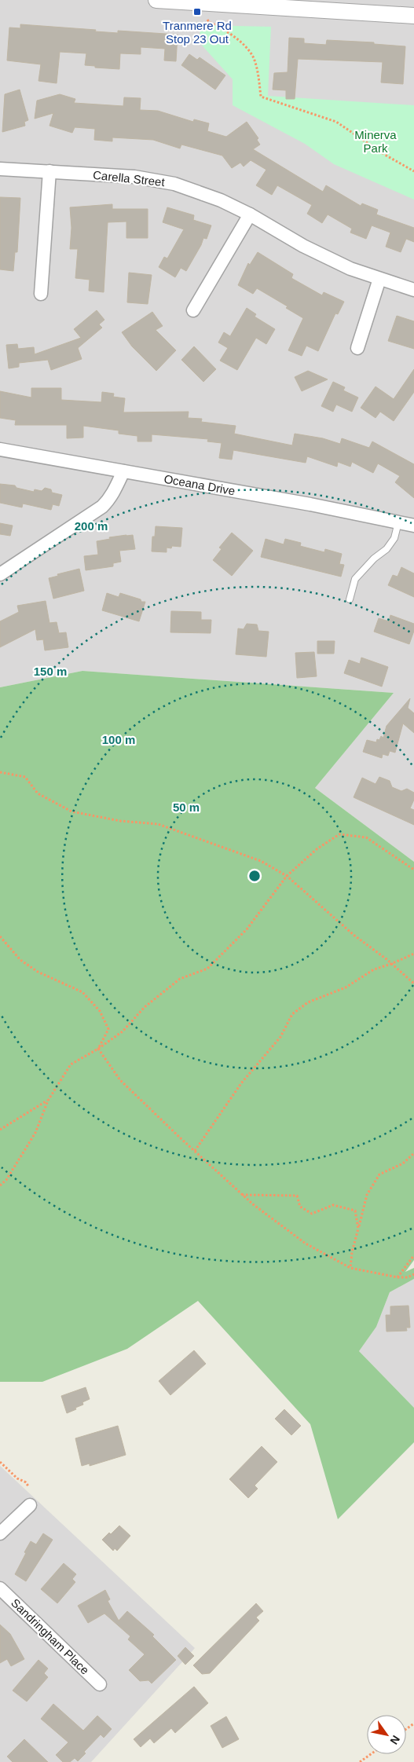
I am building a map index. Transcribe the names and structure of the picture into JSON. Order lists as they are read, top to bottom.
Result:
{
  "streets": {
    "street": ["Carella Street", "Oceana Drive", "Sandringham Place"]
  },
  "parks": ["Minerva Park"],
  "places": {
    "transit": ["Tranmere Rd Stop 23 Out"]
  },
  "north": "bottom right",
  "rings": [
    "200 m",
    "150 m",
    "100 m",
    "50 m"
  ]
}
